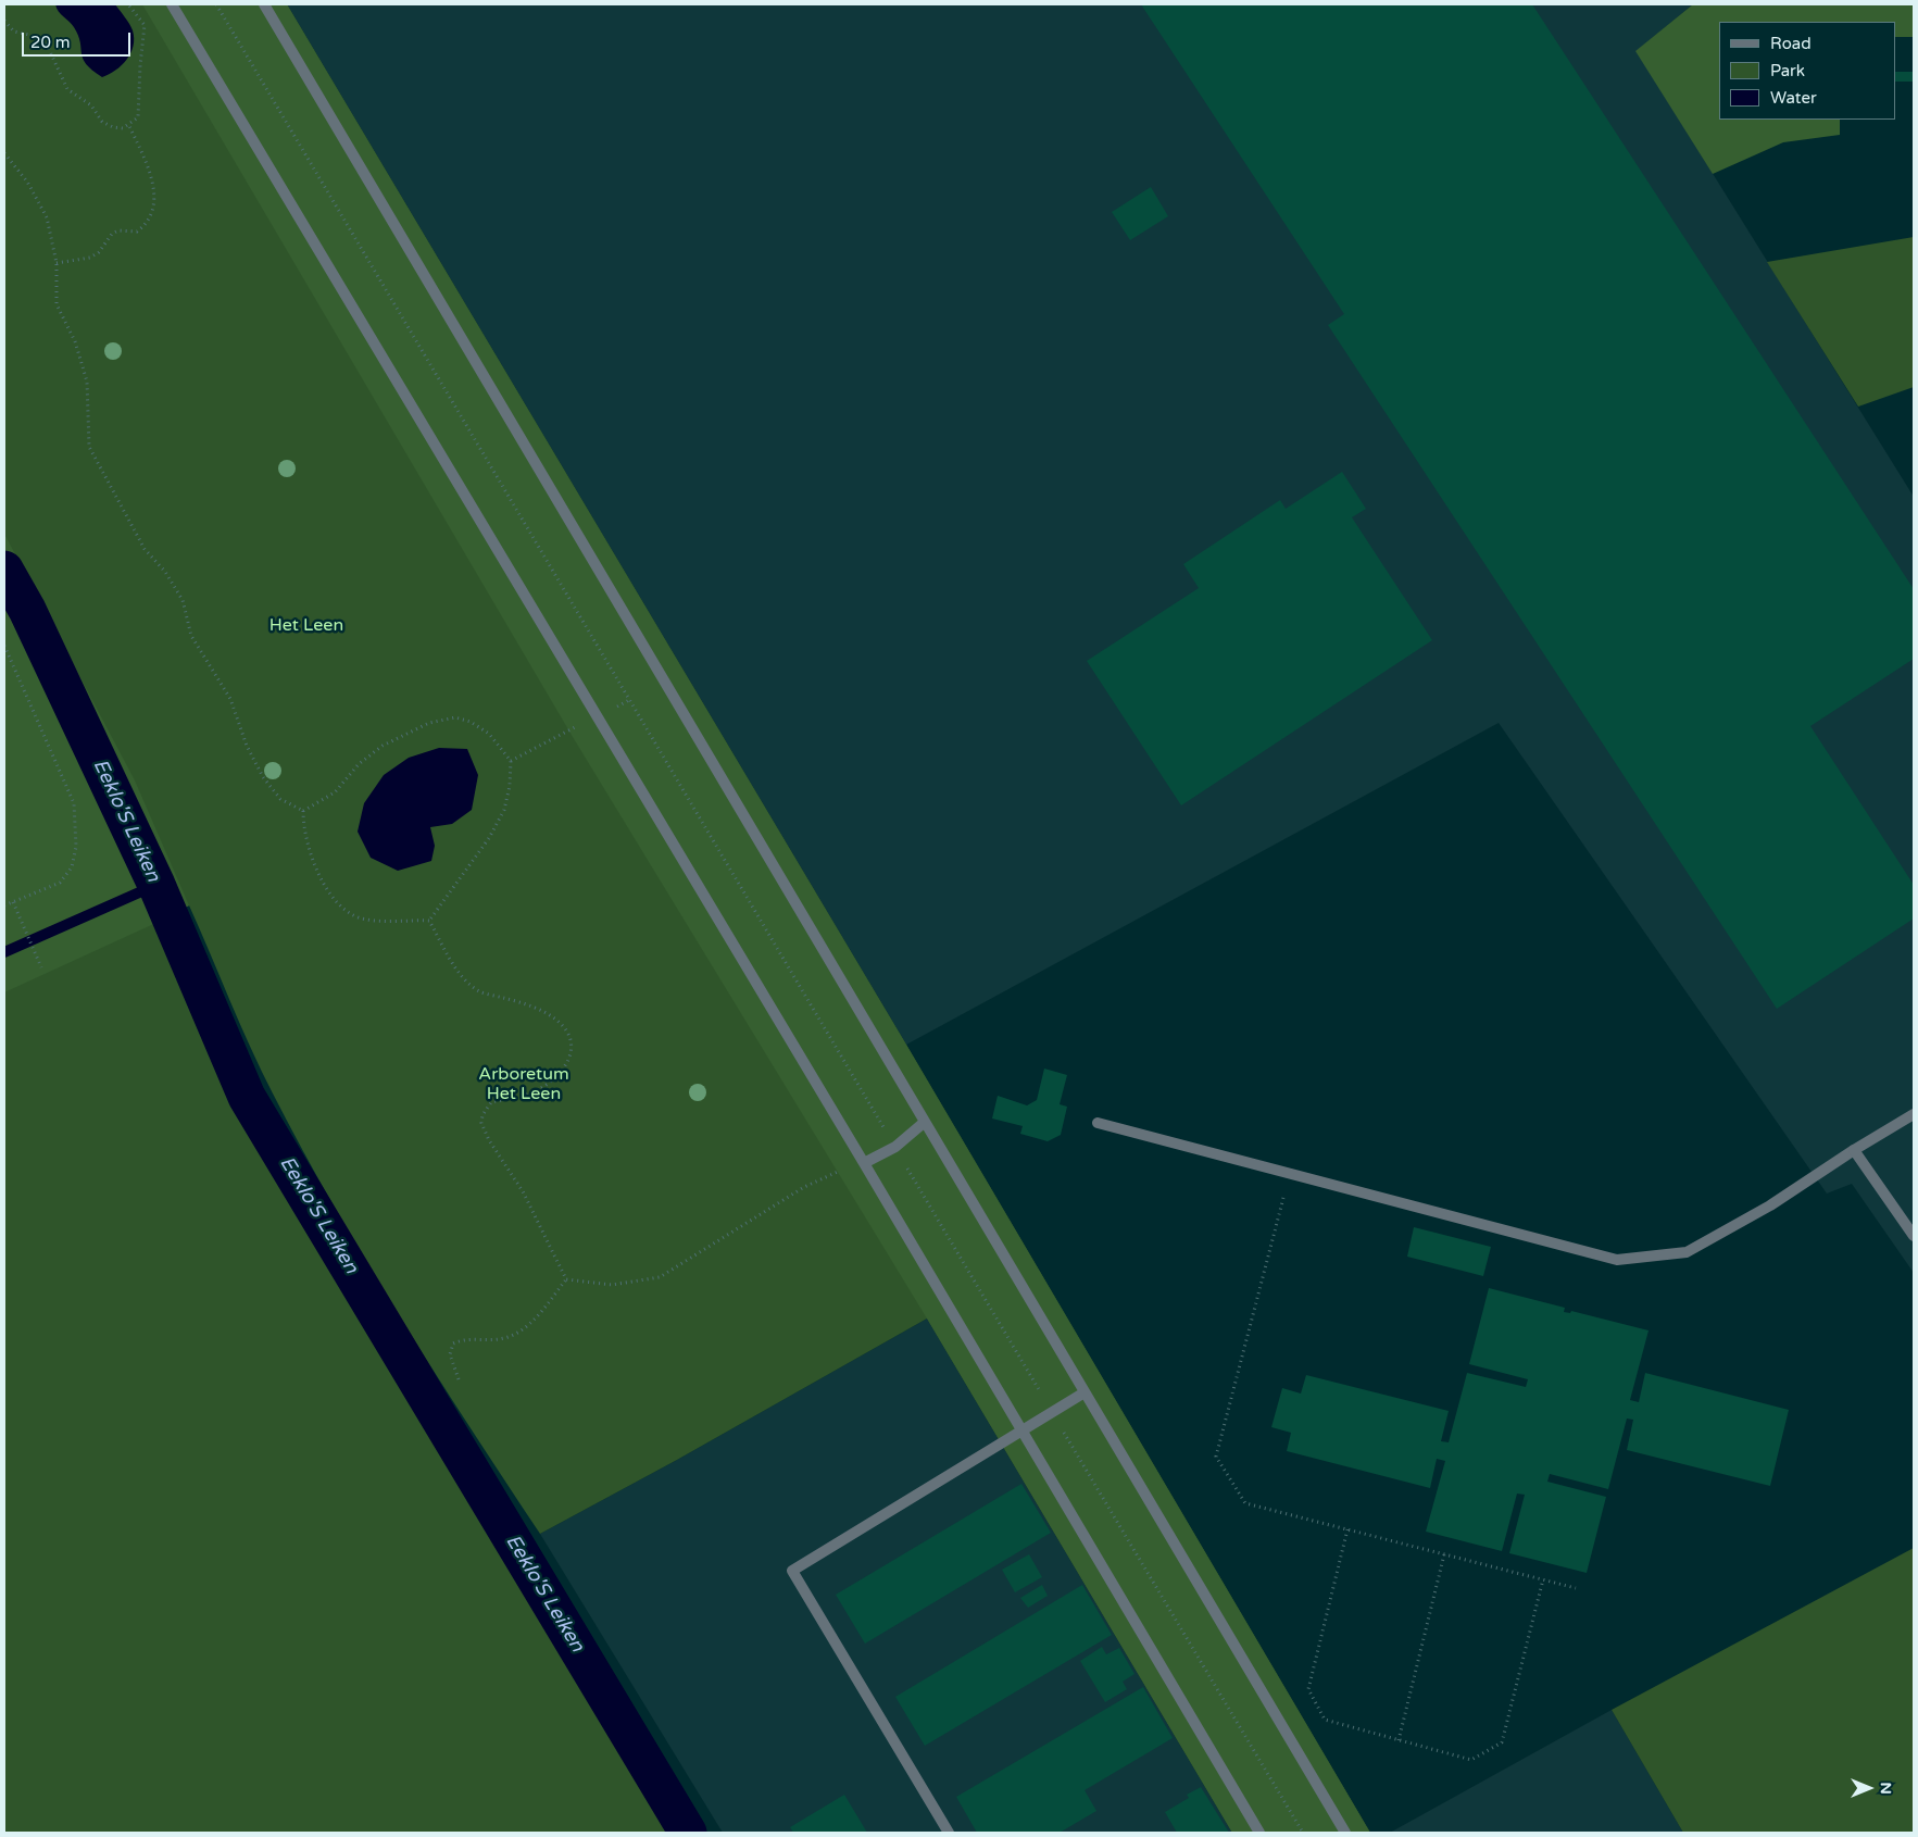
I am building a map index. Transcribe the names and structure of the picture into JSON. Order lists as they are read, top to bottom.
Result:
{
  "water": ["Eeklo'S Leiken"],
  "parks": ["Het Leen", "Arboretum Het Leen"],
  "legend": ["Road", "Park", "Water"],
  "scale_bar": "20 m",
  "north": "right"
}
